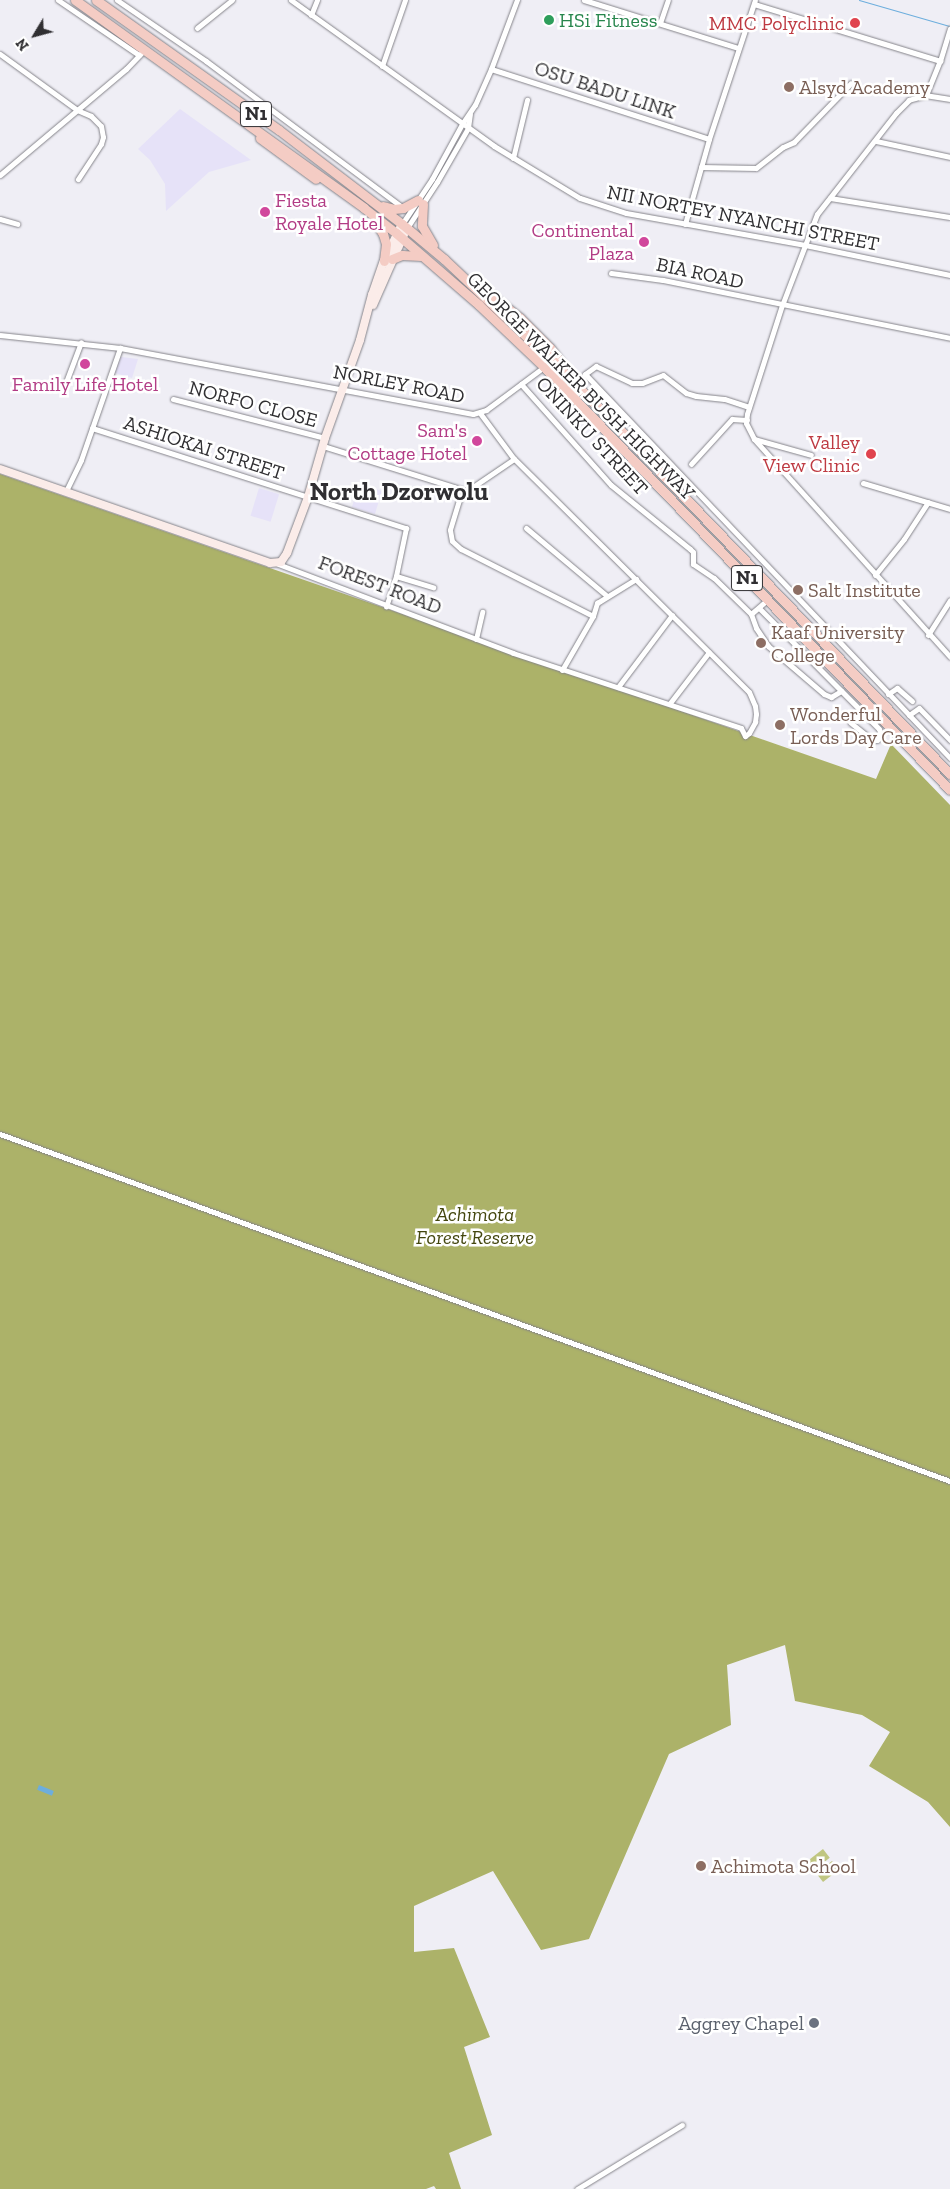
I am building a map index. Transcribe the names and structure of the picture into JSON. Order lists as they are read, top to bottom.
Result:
{
  "streets": {
    "highway": ["N1", "GEORGE WALKER BUSH HIGHWAY"],
    "main road": ["FOREST ROAD"],
    "street": [
      "OSU BADU LINK",
      "NII NORTEY NYANCHI STREET",
      "BIA ROAD",
      "NORLEY ROAD",
      "NORFO CLOSE",
      "ONINKU STREET",
      "ASHIOKAI STREET"
    ]
  },
  "crossings": [
    ["N1", "GEORGE WALKER BUSH HIGHWAY"],
    ["NORLEY ROAD", "FOREST ROAD"]
  ],
  "districts": ["North Dzorwolu"],
  "parks": ["Achimota Forest Reserve"],
  "places": [
    "HSi Fitness",
    "MMC Polyclinic",
    "Alsyd Academy",
    "Fiesta Royale Hotel",
    "Continental Plaza",
    "Family Life Hotel",
    "Sam's Cottage Hotel",
    "Valley View Clinic",
    "Salt Institute",
    "Kaaf University College",
    "Wonderful Lords Day Care",
    "Achimota School",
    "Aggrey Chapel"
  ],
  "north": "bottom left"
}
